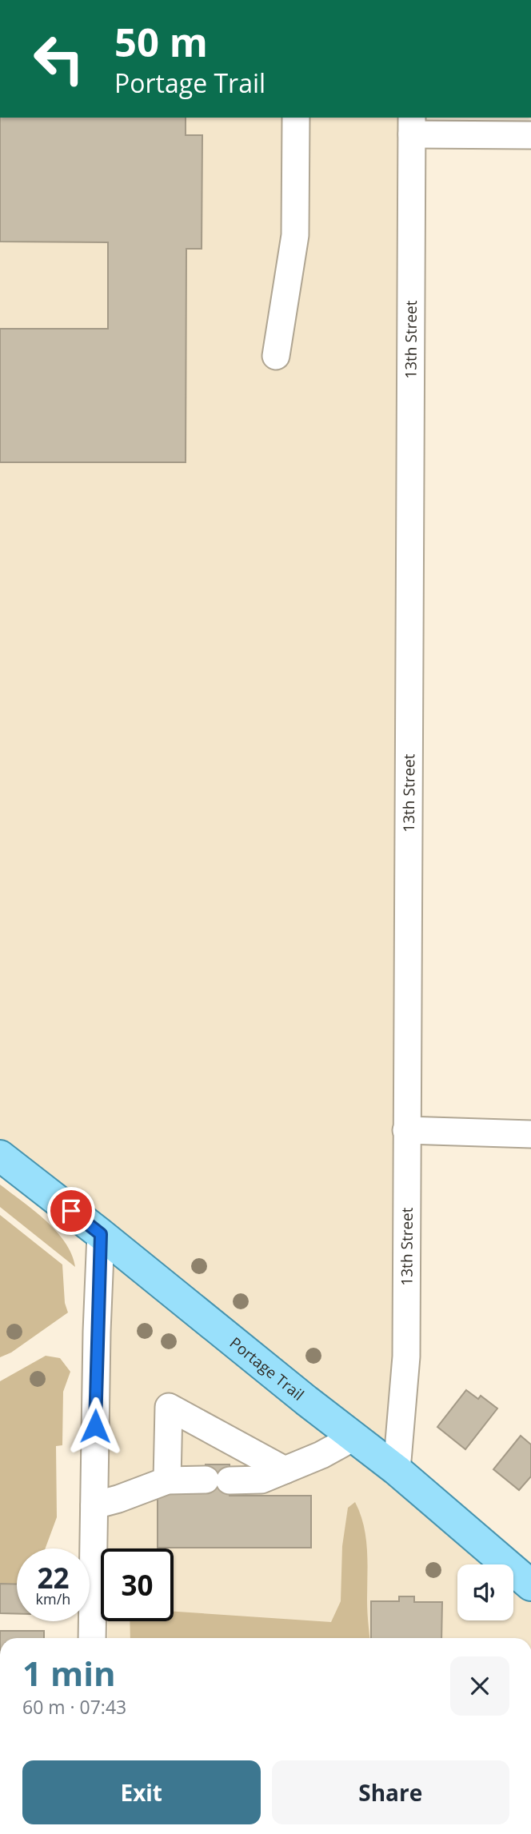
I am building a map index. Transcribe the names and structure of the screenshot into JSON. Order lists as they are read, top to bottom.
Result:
{
  "streets": {
    "main road": ["Portage Trail"],
    "street": ["13th Street"]
  },
  "crossings": [
    ["13th Street", "Portage Trail"]
  ],
  "page": {
    "turn": ["50 m", "Portage Trail"],
    "speed": "22 km/h",
    "limit": "30",
    "heading": ["1 min", "60 m · 07:43"],
    "buttons": ["Exit", "Share"]
  }
}
